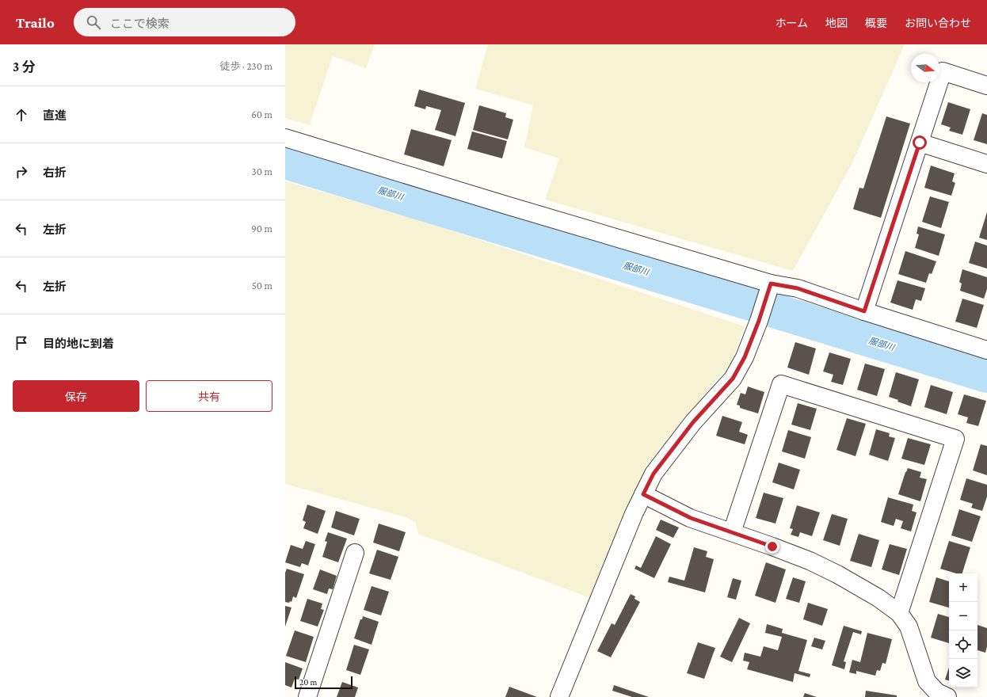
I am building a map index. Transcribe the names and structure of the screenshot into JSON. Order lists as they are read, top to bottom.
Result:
{
  "water": ["服部川"],
  "scale_bar": "20 m",
  "north": "right",
  "page": {
    "header": "Trailo",
    "search": "ここで検索",
    "nav": [
      "ホーム",
      "地図",
      "概要",
      "お問い合わせ"
    ],
    "heading": ["3 分", "徒歩 · 230 m"],
    "list": [
      ["直進", "60 m"],
      ["右折", "30 m"],
      ["左折", "90 m"],
      ["左折", "50 m"],
      "目的地に到着"
    ],
    "buttons": ["保存", "共有"],
    "map_buttons": ["+", "−"],
    "scale": "20 m"
  }
}
